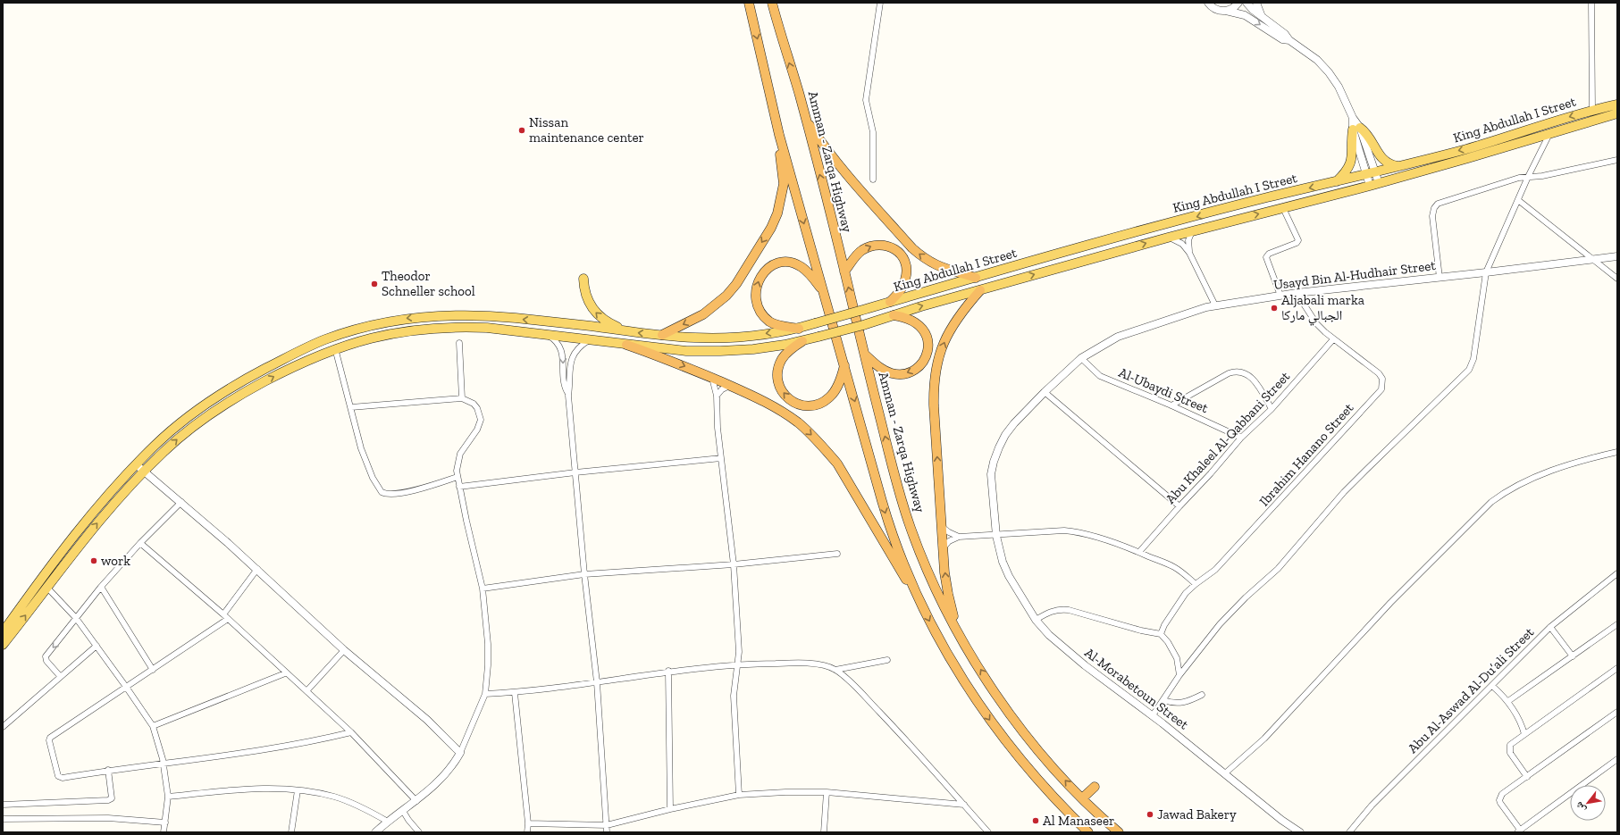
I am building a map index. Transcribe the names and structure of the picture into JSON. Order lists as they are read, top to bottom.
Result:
{
  "streets": {
    "highway": ["Amman - Zarqa Highway"],
    "main road": ["King Abdullah I Street"],
    "street": [
      "Usayd Bin Al-Hudhair Street",
      "Al-Ubaydi Street",
      "Abu Khaleel Al-Qabbani Street",
      "Ibrahim Hanano Street",
      "Al-Morabetoun Street",
      "Abu Al-Aswad Al-Du’ali Street"
    ]
  },
  "crossings": [
    ["Usayd Bin Al-Hudhair Street", "Al-Ubaydi Street"],
    ["Usayd Bin Al-Hudhair Street", "Ibrahim Hanano Street"],
    ["Usayd Bin Al-Hudhair Street", "Al-Morabetoun Street"],
    ["Al-Ubaydi Street", "Abu Khaleel Al-Qabbani Street"],
    ["Abu Khaleel Al-Qabbani Street", "Ibrahim Hanano Street"]
  ],
  "places": [
    "Nissan maintenance center",
    "Theodor Schneller school",
    "Aljabali marka الجبالي ماركا",
    "work",
    "Jawad Bakery",
    "Al Manaseer"
  ],
  "north": "bottom left"
}
